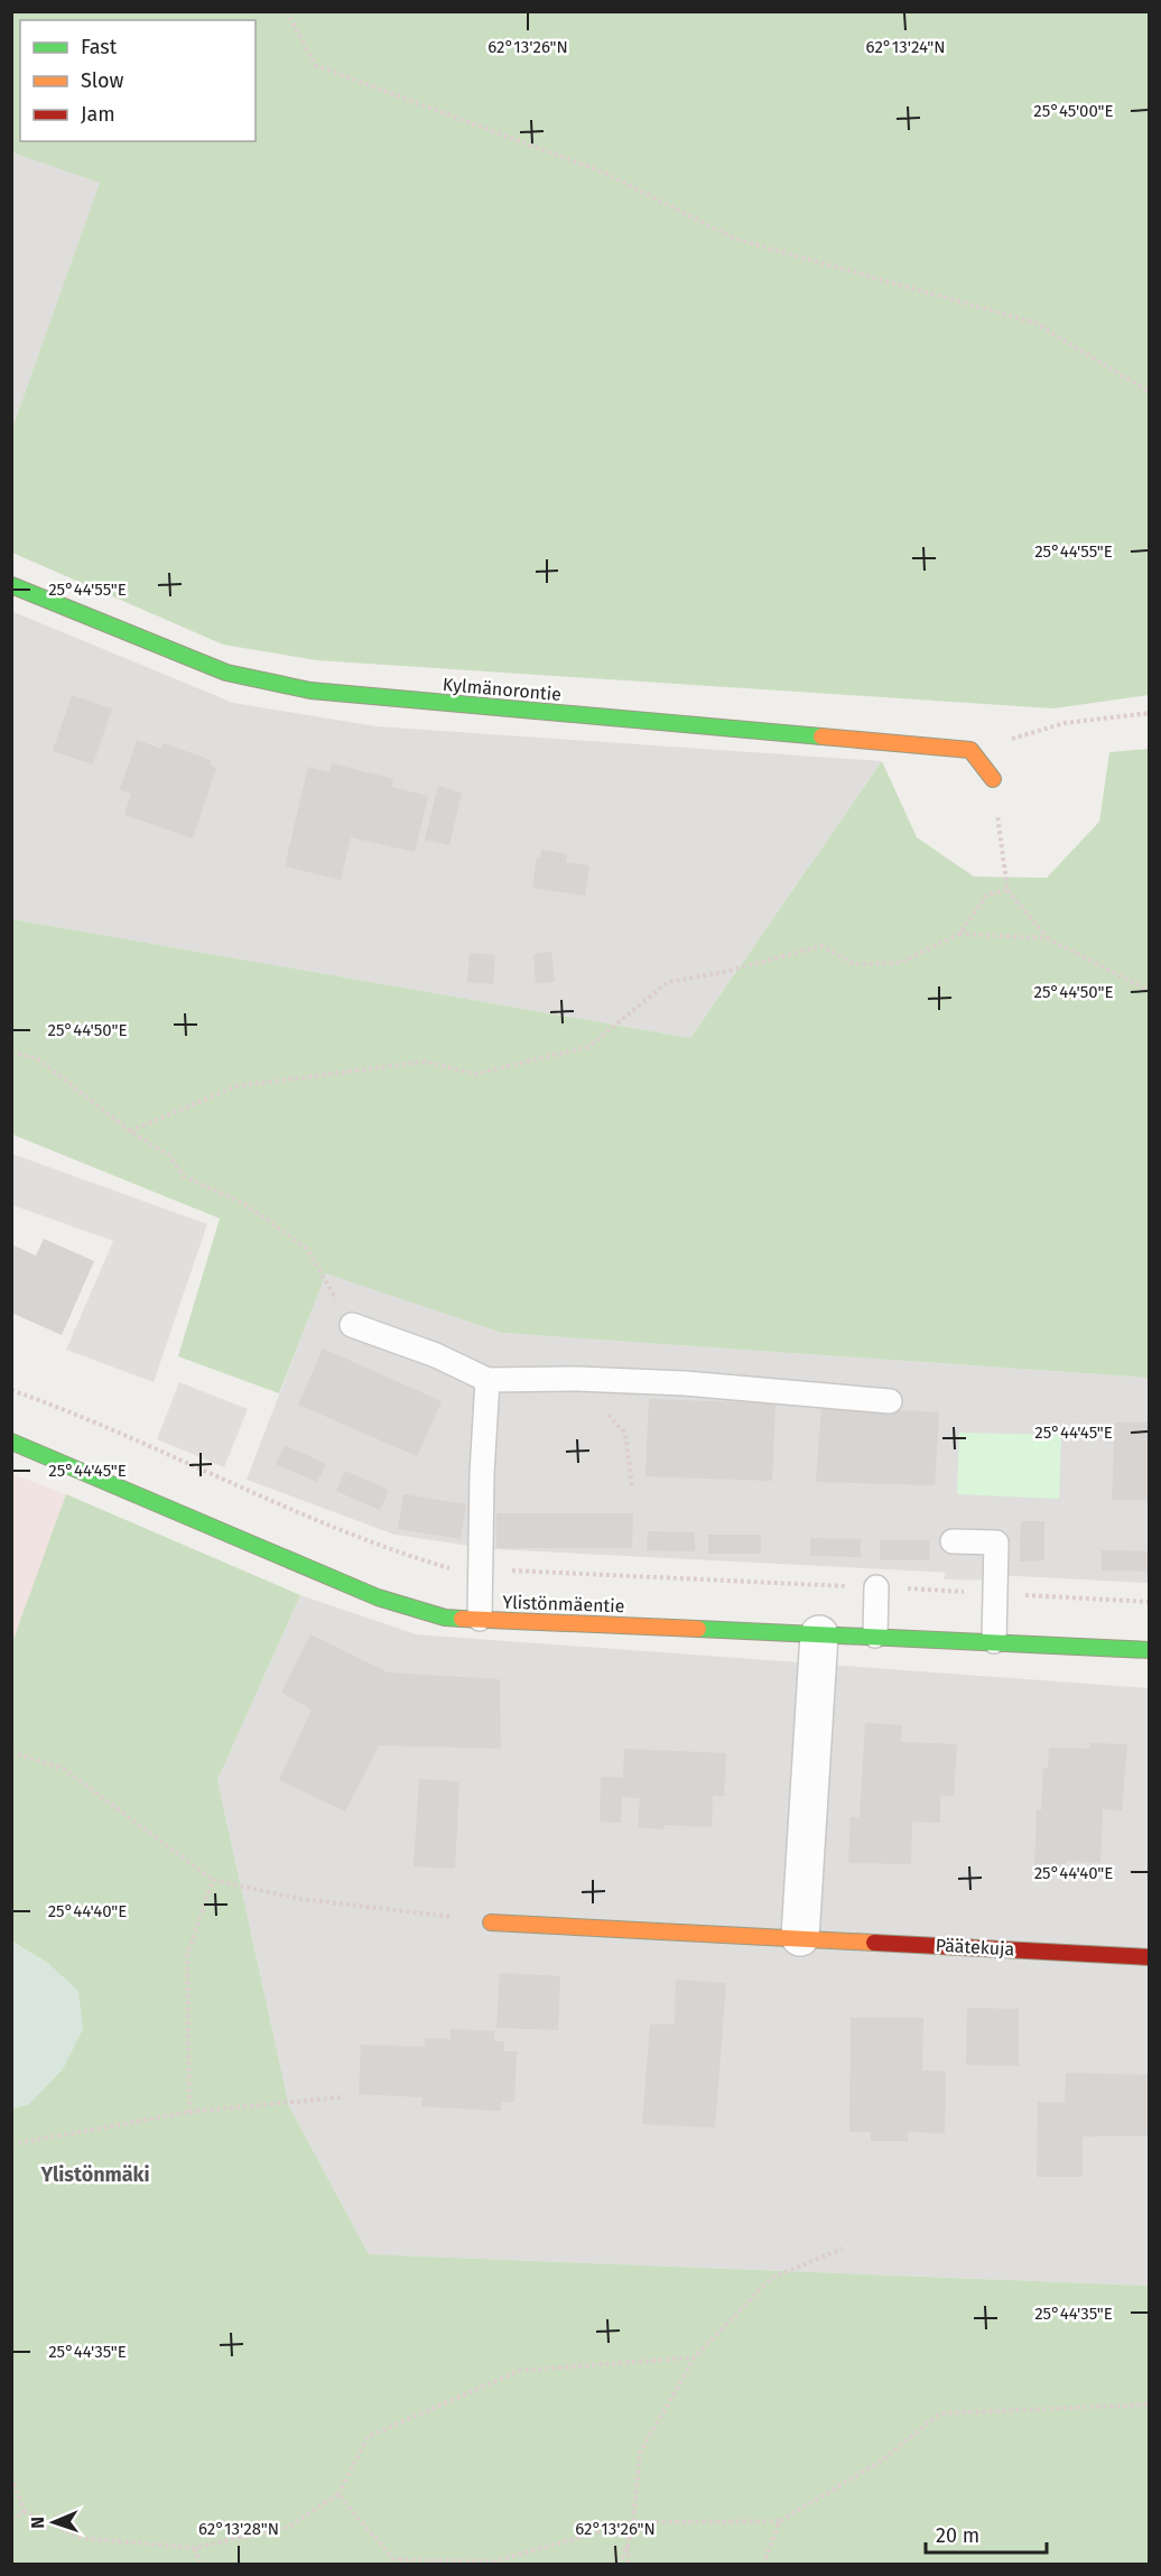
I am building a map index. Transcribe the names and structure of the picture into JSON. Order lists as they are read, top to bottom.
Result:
{
  "streets": {
    "street": ["Kylmänorontie", "Ylistönmäentie", "Päätekuja"]
  },
  "districts": ["Ylistönmäki"],
  "legend": ["Fast", "Slow", "Jam"],
  "scale_bar": "20 m",
  "north": "left",
  "coordinates": [
    "62°13'26\"N",
    "62°13'24\"N",
    "25°45'00\"E",
    "25°44'55\"E",
    "25°44'50\"E",
    "25°44'45\"E",
    "25°44'40\"E",
    "25°44'35\"E",
    "62°13'28\"N"
  ]
}
